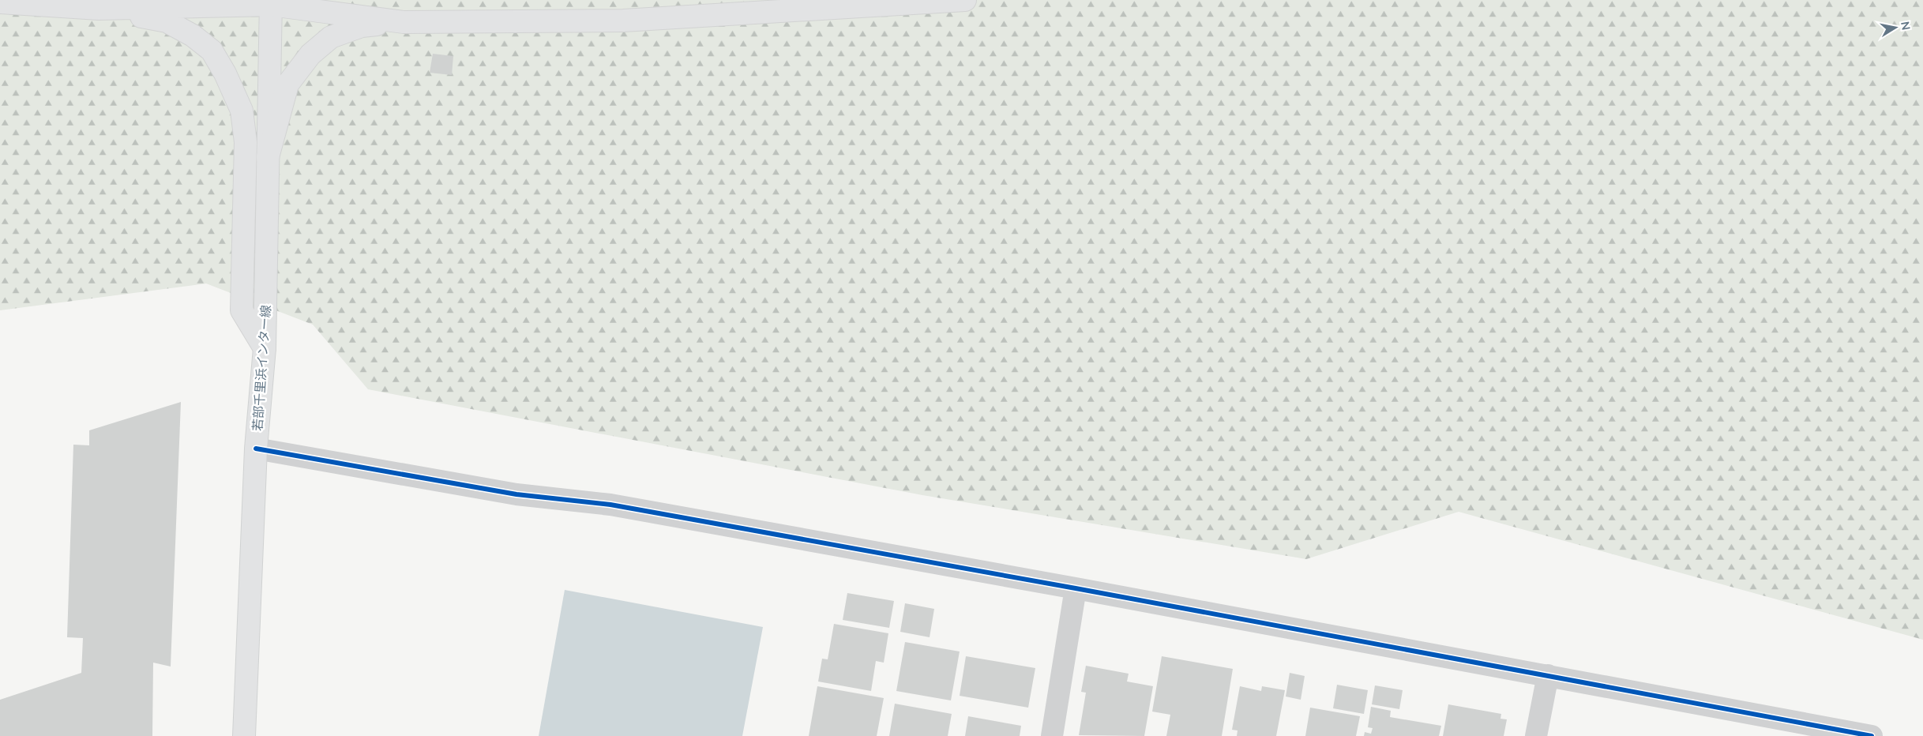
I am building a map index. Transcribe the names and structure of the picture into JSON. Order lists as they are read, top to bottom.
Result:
{
  "streets": {
    "main road": ["若部千里浜インター線"]
  },
  "north": "right"
}
